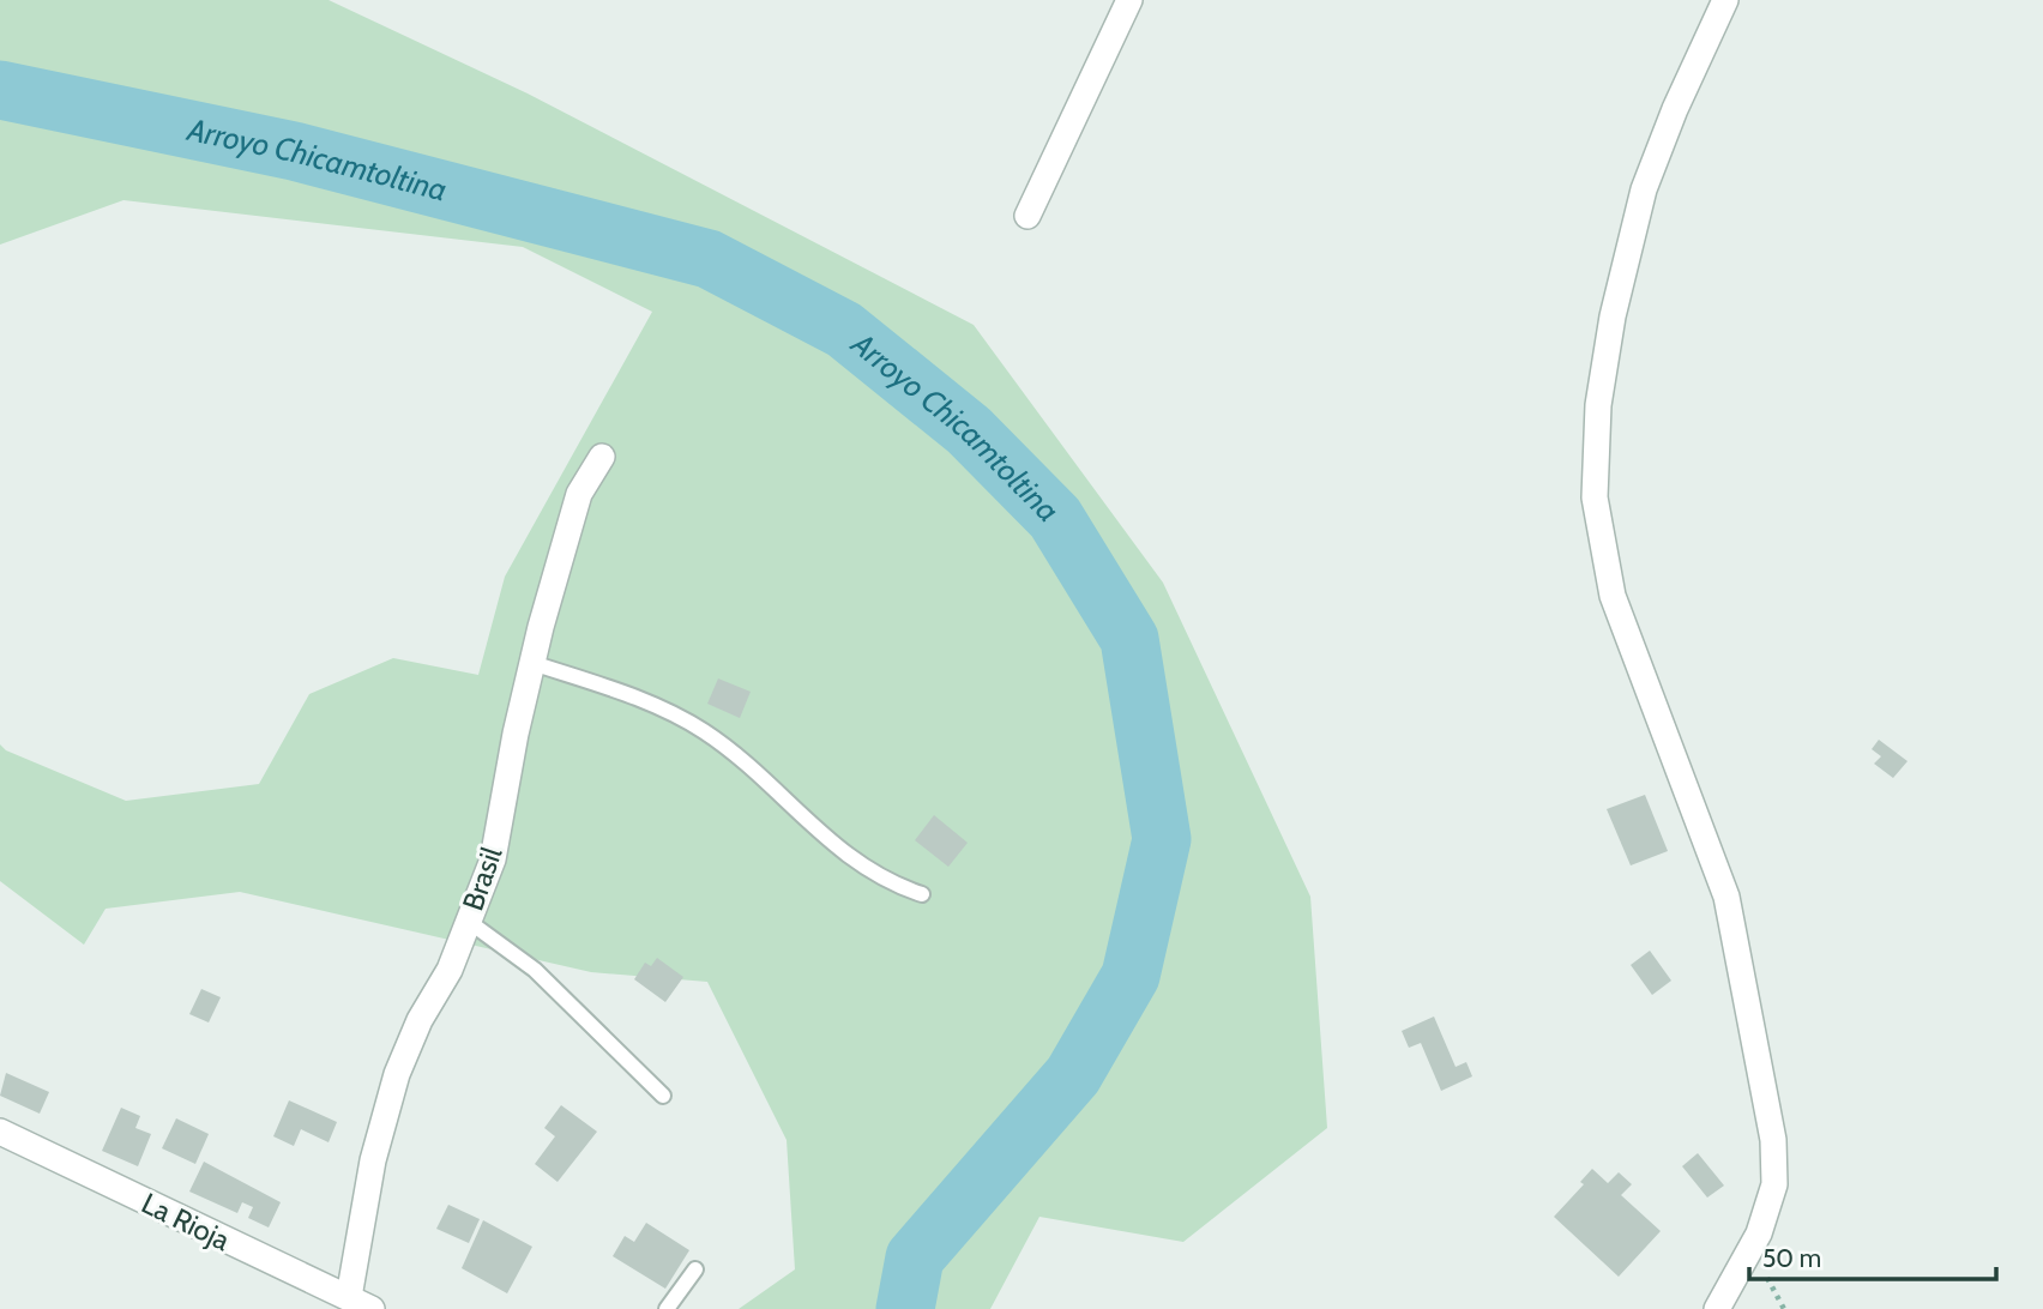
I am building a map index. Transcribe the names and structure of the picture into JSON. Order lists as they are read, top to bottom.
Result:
{
  "streets": {
    "street": ["Brasil", "La Rioja"]
  },
  "crossings": [
    ["Brasil", "La Rioja"]
  ],
  "water": ["Arroyo Chicamtoltina"],
  "scale_bar": "50 m"
}
